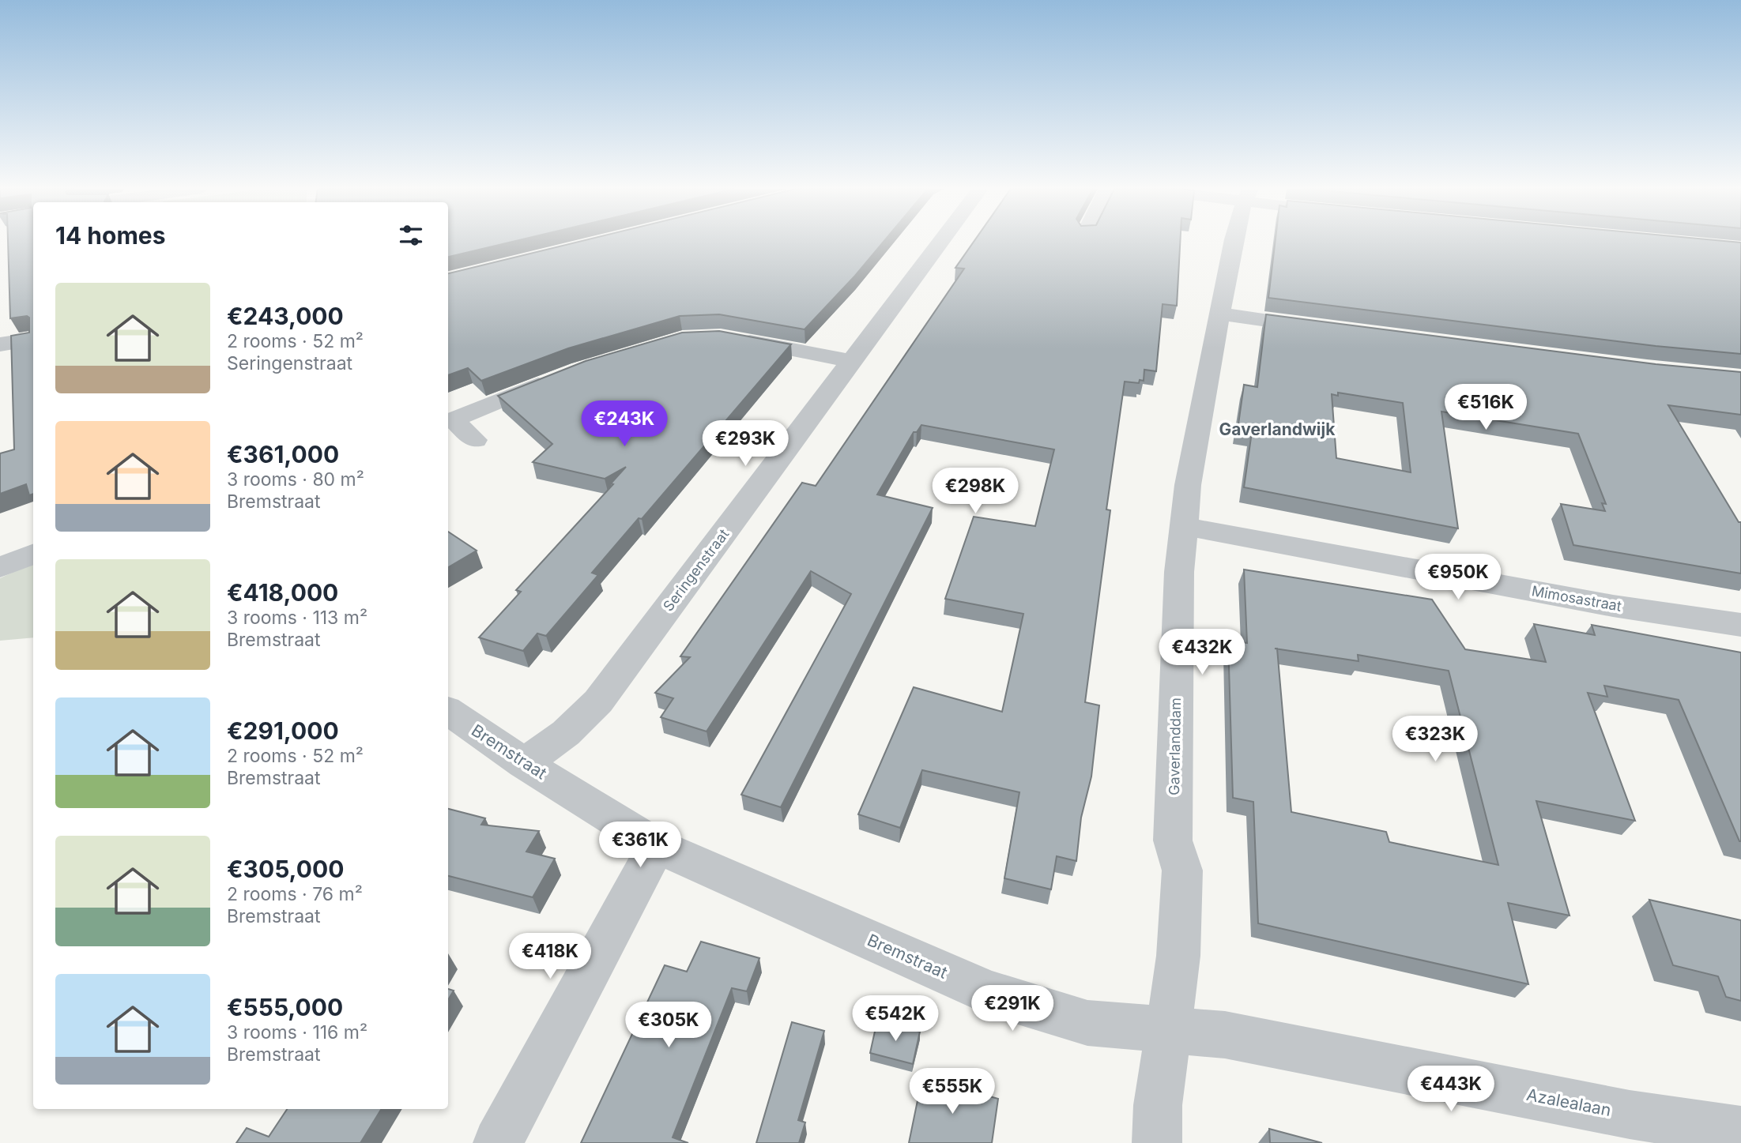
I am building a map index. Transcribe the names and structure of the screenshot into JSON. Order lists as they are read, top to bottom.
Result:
{
  "streets": {
    "street": [
      "Seringenstraat",
      "Mimosastraat",
      "Gaverlanddam",
      "Bremstraat",
      "Azalealaan"
    ]
  },
  "crossings": [
    ["Seringenstraat", "Bremstraat"],
    ["Mimosastraat", "Gaverlanddam"],
    ["Gaverlanddam", "Bremstraat"],
    ["Gaverlanddam", "Azalealaan"],
    ["Bremstraat", "Azalealaan"]
  ],
  "districts": ["Gaverlandwijk"],
  "page": {
    "heading": "14 homes",
    "list": [
      {
        "name": "€243,000",
        "note": "2 rooms · 52 m² · Seringenstraat"
      },
      {
        "name": "€361,000",
        "note": "3 rooms · 80 m² · Bremstraat"
      },
      {
        "name": "€418,000",
        "note": "3 rooms · 113 m² · Bremstraat"
      },
      {
        "name": "€291,000",
        "note": "2 rooms · 52 m² · Bremstraat"
      },
      {
        "name": "€305,000",
        "note": "2 rooms · 76 m² · Bremstraat"
      },
      {
        "name": "€555,000",
        "note": "3 rooms · 116 m² · Bremstraat"
      }
    ],
    "price": [
      "€516K",
      "€243K",
      "€293K",
      "€298K",
      "€950K",
      "€432K",
      "€323K",
      "€361K",
      "€418K",
      "€291K",
      "€542K",
      "€305K",
      "€443K",
      "€555K"
    ]
  }
}
